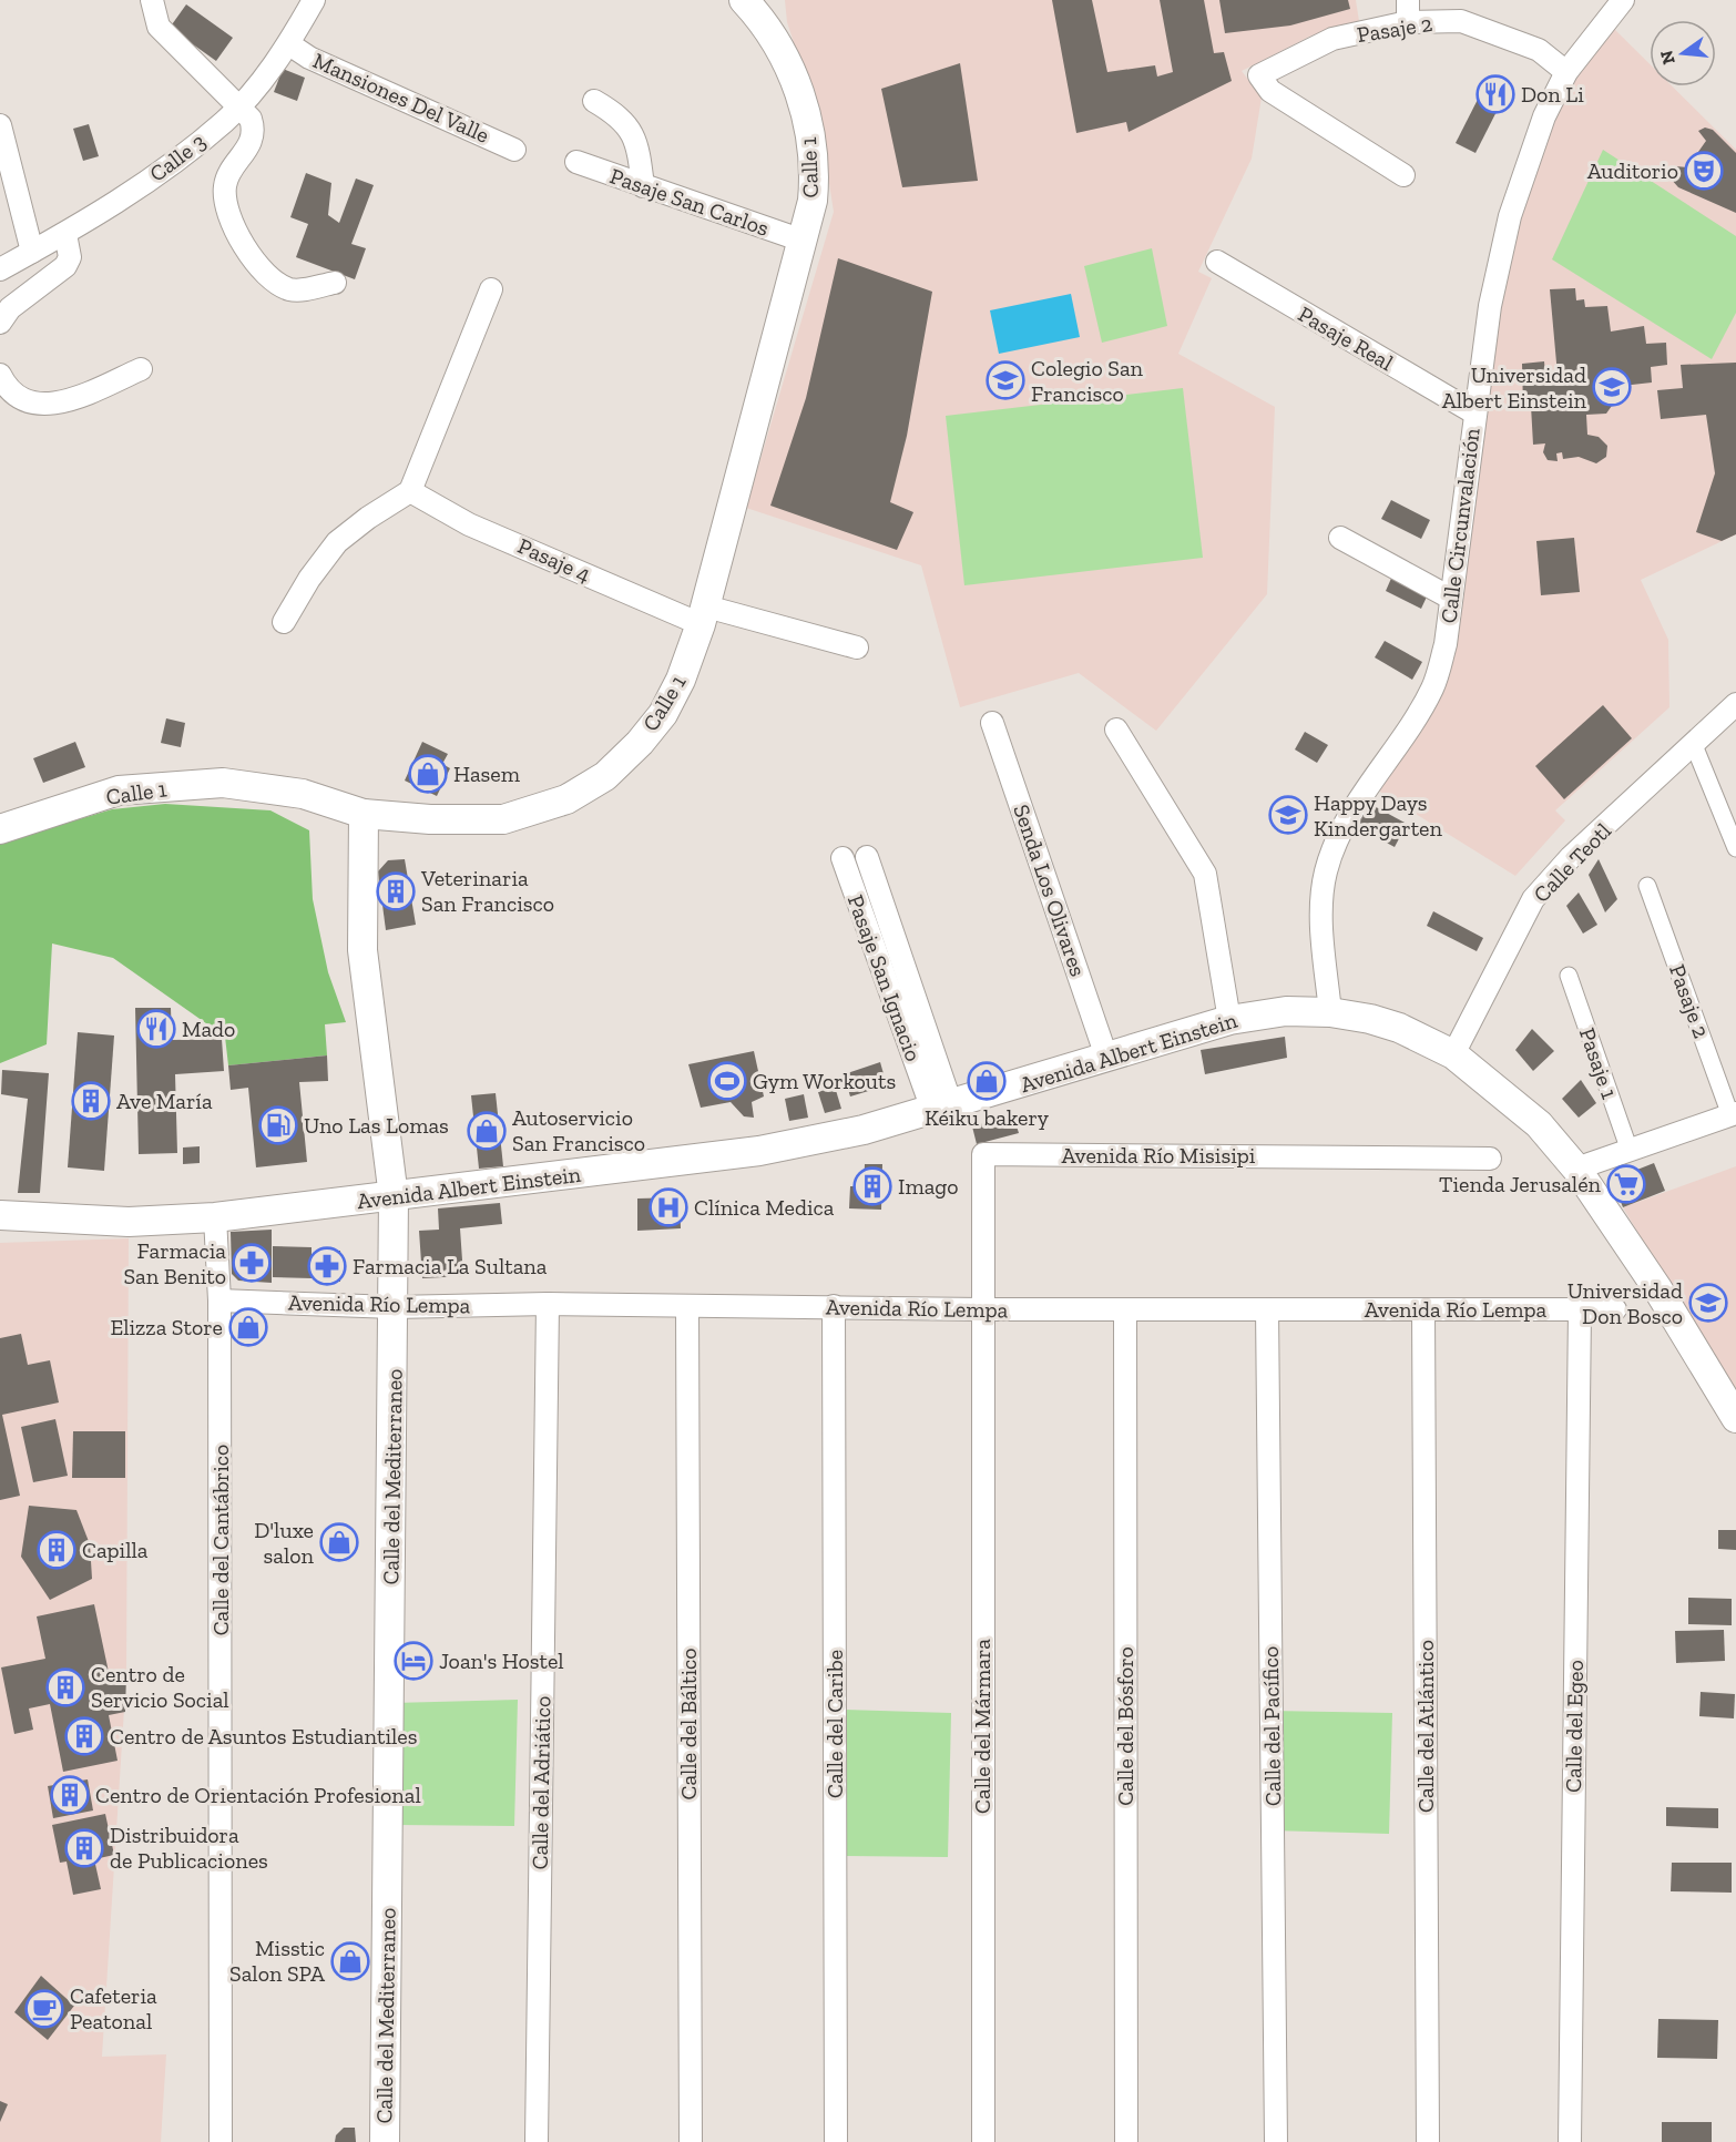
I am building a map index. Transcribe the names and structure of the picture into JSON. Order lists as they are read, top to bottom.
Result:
{
  "streets": {
    "street": [
      "Pasaje 2",
      "Mansiones Del Valle",
      "Calle 3",
      "Calle 1",
      "Pasaje San Carlos",
      "Pasaje Real",
      "Calle Circunvalación",
      "Pasaje 4",
      "Calle Teotl",
      "Senda Los Olivares",
      "Pasaje San Ignacio",
      "Avenida Albert Einstein",
      "Pasaje 1",
      "Avenida Río Misisipi",
      "Avenida Río Lempa",
      "Calle del Mediterraneo",
      "Calle del Cantábrico",
      "Calle del Báltico",
      "Calle del Caribe",
      "Calle del Mármara",
      "Calle del Bósforo",
      "Calle del Pacífico",
      "Calle del Atlántico",
      "Calle del Egeo",
      "Calle del Adriático"
    ]
  },
  "crossings": [
    ["Pasaje 2", "Calle Circunvalación"],
    ["Mansiones Del Valle", "Calle 3"],
    ["Calle 1", "Pasaje San Carlos"],
    ["Calle 1", "Pasaje 4"],
    ["Calle 1", "Calle del Mediterraneo"],
    ["Pasaje Real", "Calle Circunvalación"],
    ["Calle Circunvalación", "Avenida Albert Einstein"],
    ["Calle Teotl", "Avenida Albert Einstein"],
    ["Senda Los Olivares", "Avenida Albert Einstein"],
    ["Pasaje San Ignacio", "Avenida Albert Einstein"],
    ["Avenida Albert Einstein", "Calle del Mediterraneo"],
    ["Avenida Albert Einstein", "Calle del Cantábrico"],
    ["Avenida Río Misisipi", "Avenida Río Lempa"],
    ["Avenida Río Misisipi", "Calle del Mármara"],
    ["Avenida Río Lempa", "Calle del Mediterraneo"],
    ["Avenida Río Lempa", "Calle del Cantábrico"],
    ["Avenida Río Lempa", "Calle del Báltico"],
    ["Avenida Río Lempa", "Calle del Caribe"],
    ["Avenida Río Lempa", "Calle del Mármara"],
    ["Avenida Río Lempa", "Calle del Bósforo"],
    ["Avenida Río Lempa", "Calle del Pacífico"],
    ["Avenida Río Lempa", "Calle del Atlántico"],
    ["Avenida Río Lempa", "Calle del Egeo"],
    ["Avenida Río Lempa", "Calle del Adriático"]
  ],
  "places": {
    "restaurant": ["Don Li", "Mado"],
    "theatre": ["Auditorio"],
    "school or university": [
      "Colegio San Francisco",
      "Universidad Albert Einstein",
      "Happy Days Kindergarten",
      "Universidad Don Bosco"
    ],
    "shop": [
      "Hasem",
      "Kéiku bakery",
      "Autoservicio San Francisco",
      "Elizza Store",
      "D'luxe salon",
      "Misstic Salon SPA"
    ],
    "building": [
      "Veterinaria San Francisco",
      "Ave María",
      "Imago",
      "Capilla",
      "Centro de Servicio Social",
      "Centro de Asuntos Estudiantiles",
      "Centro de Orientación Profesional",
      "Distribuidora de Publicaciones"
    ],
    "sports": ["Gym Workouts"],
    "fuel station": ["Uno Las Lomas"],
    "supermarket": ["Tienda Jerusalén"],
    "hospital": ["Clínica Medica"],
    "pharmacy": ["Farmacia San Benito", "Farmacia La Sultana"],
    "hotel": ["Joan's Hostel"],
    "cafe": ["Cafeteria Peatonal"]
  },
  "north": "left"
}
